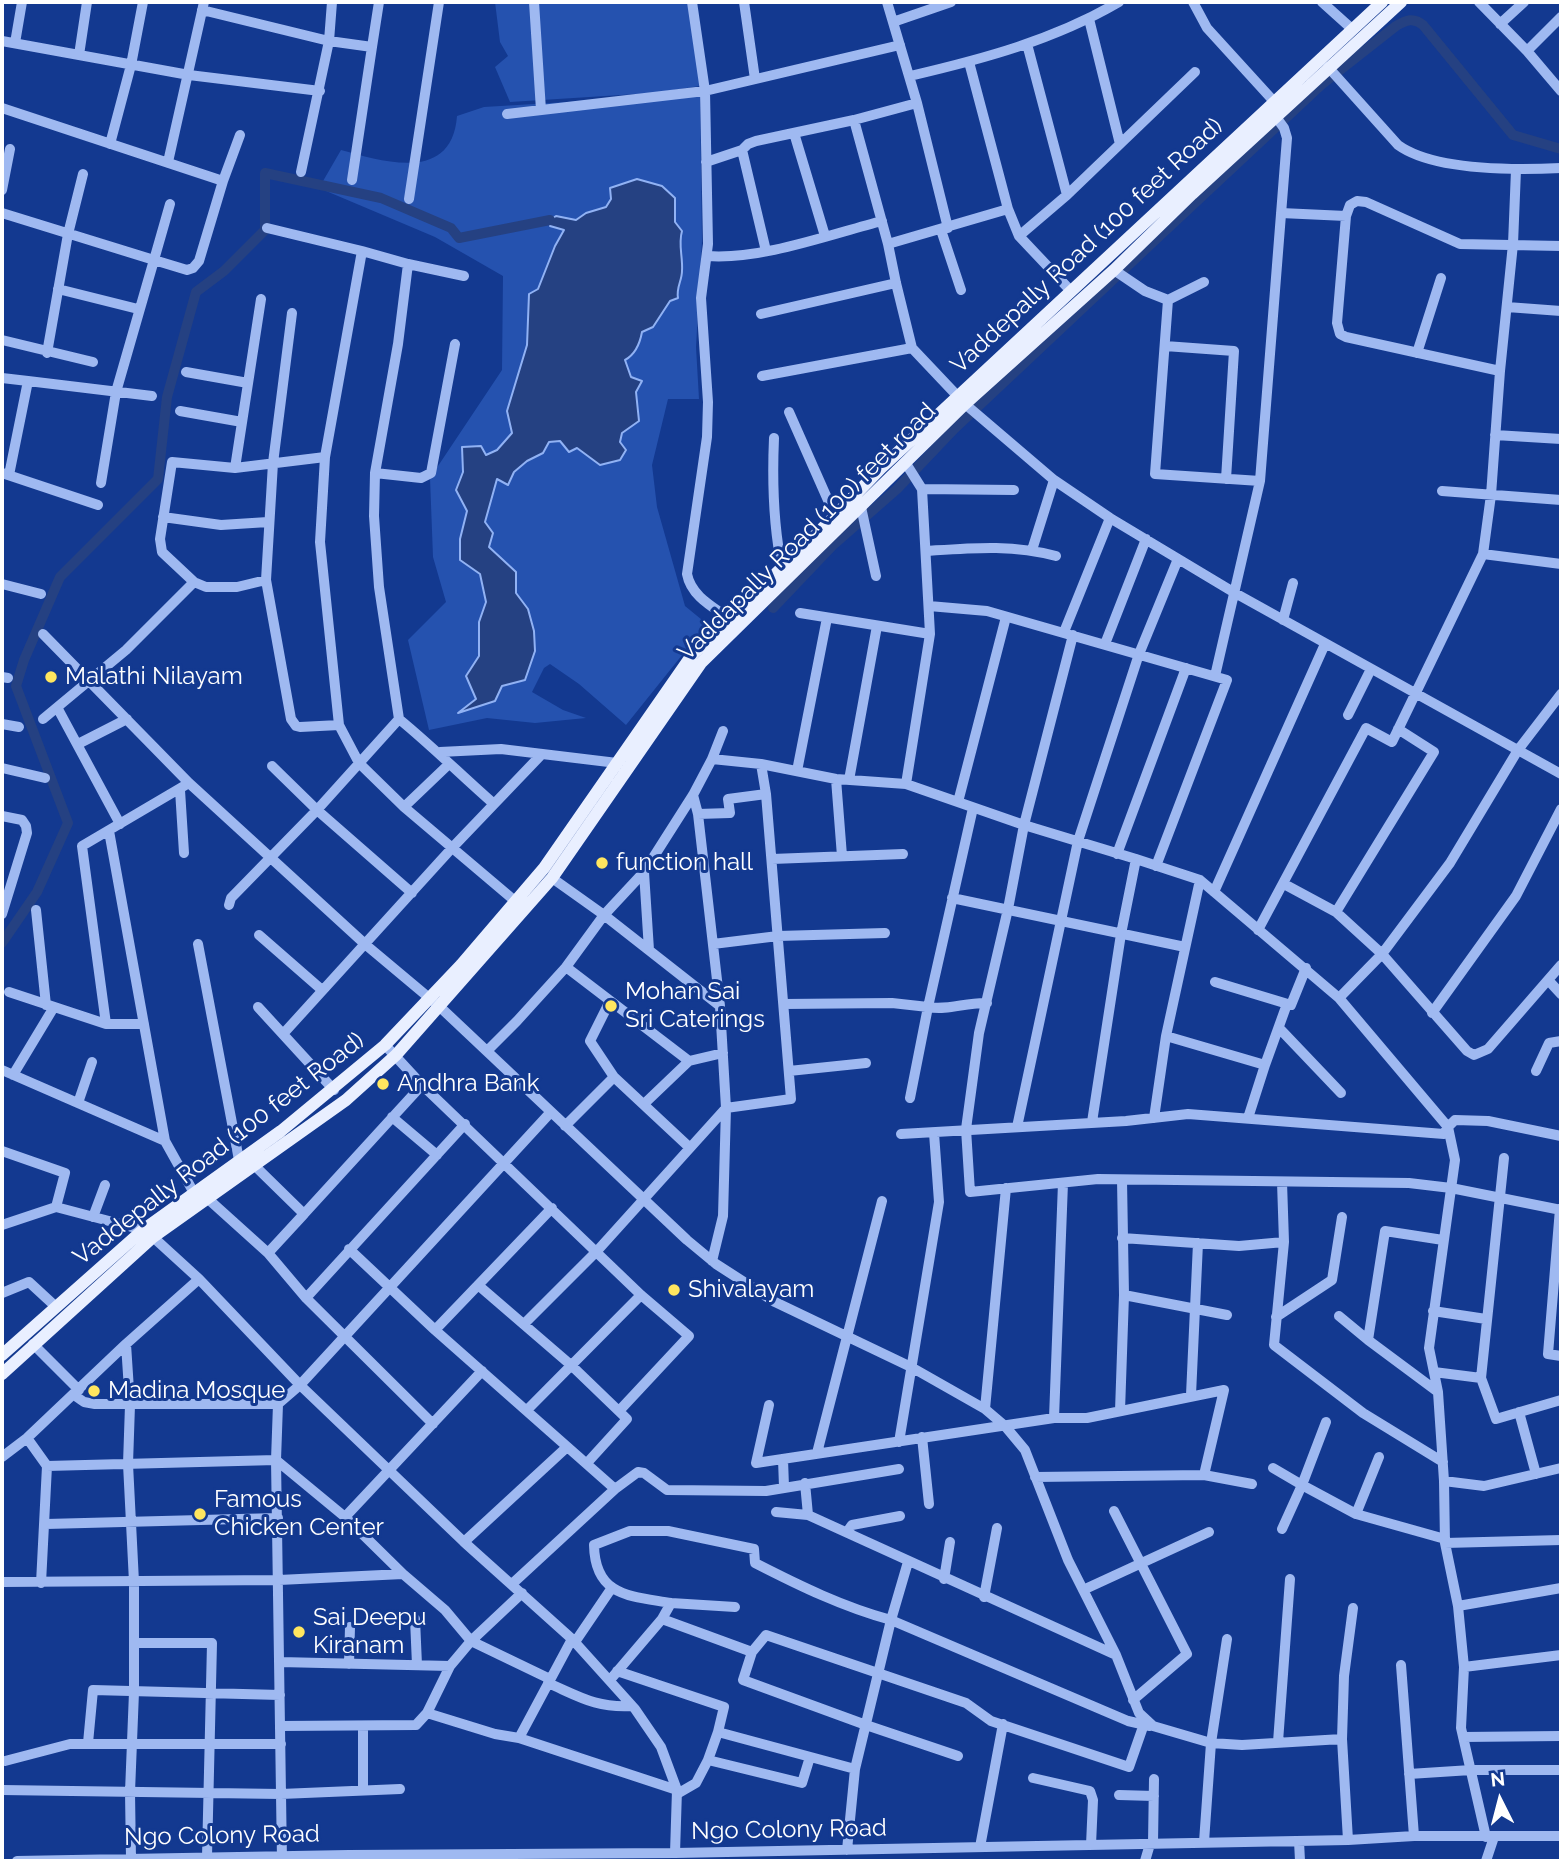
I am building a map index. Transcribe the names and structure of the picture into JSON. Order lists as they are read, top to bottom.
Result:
{
  "streets": {
    "main road": ["Vaddepally Road (100 feet Road)", "Vaddapally Road (100) feet road"],
    "street": ["Ngo Colony Road"]
  },
  "crossings": [
    ["Vaddepally Road (100 feet Road)", "Vaddapally Road (100) feet road"]
  ],
  "places": [
    "Malathi Nilayam",
    "function hall",
    "Mohan Sai Sri Caterings",
    "Andhra Bank",
    "Shivalayam",
    "Madina Mosque",
    "Famous Chicken Center",
    "Sai Deepu Kiranam"
  ],
  "north": "top"
}
